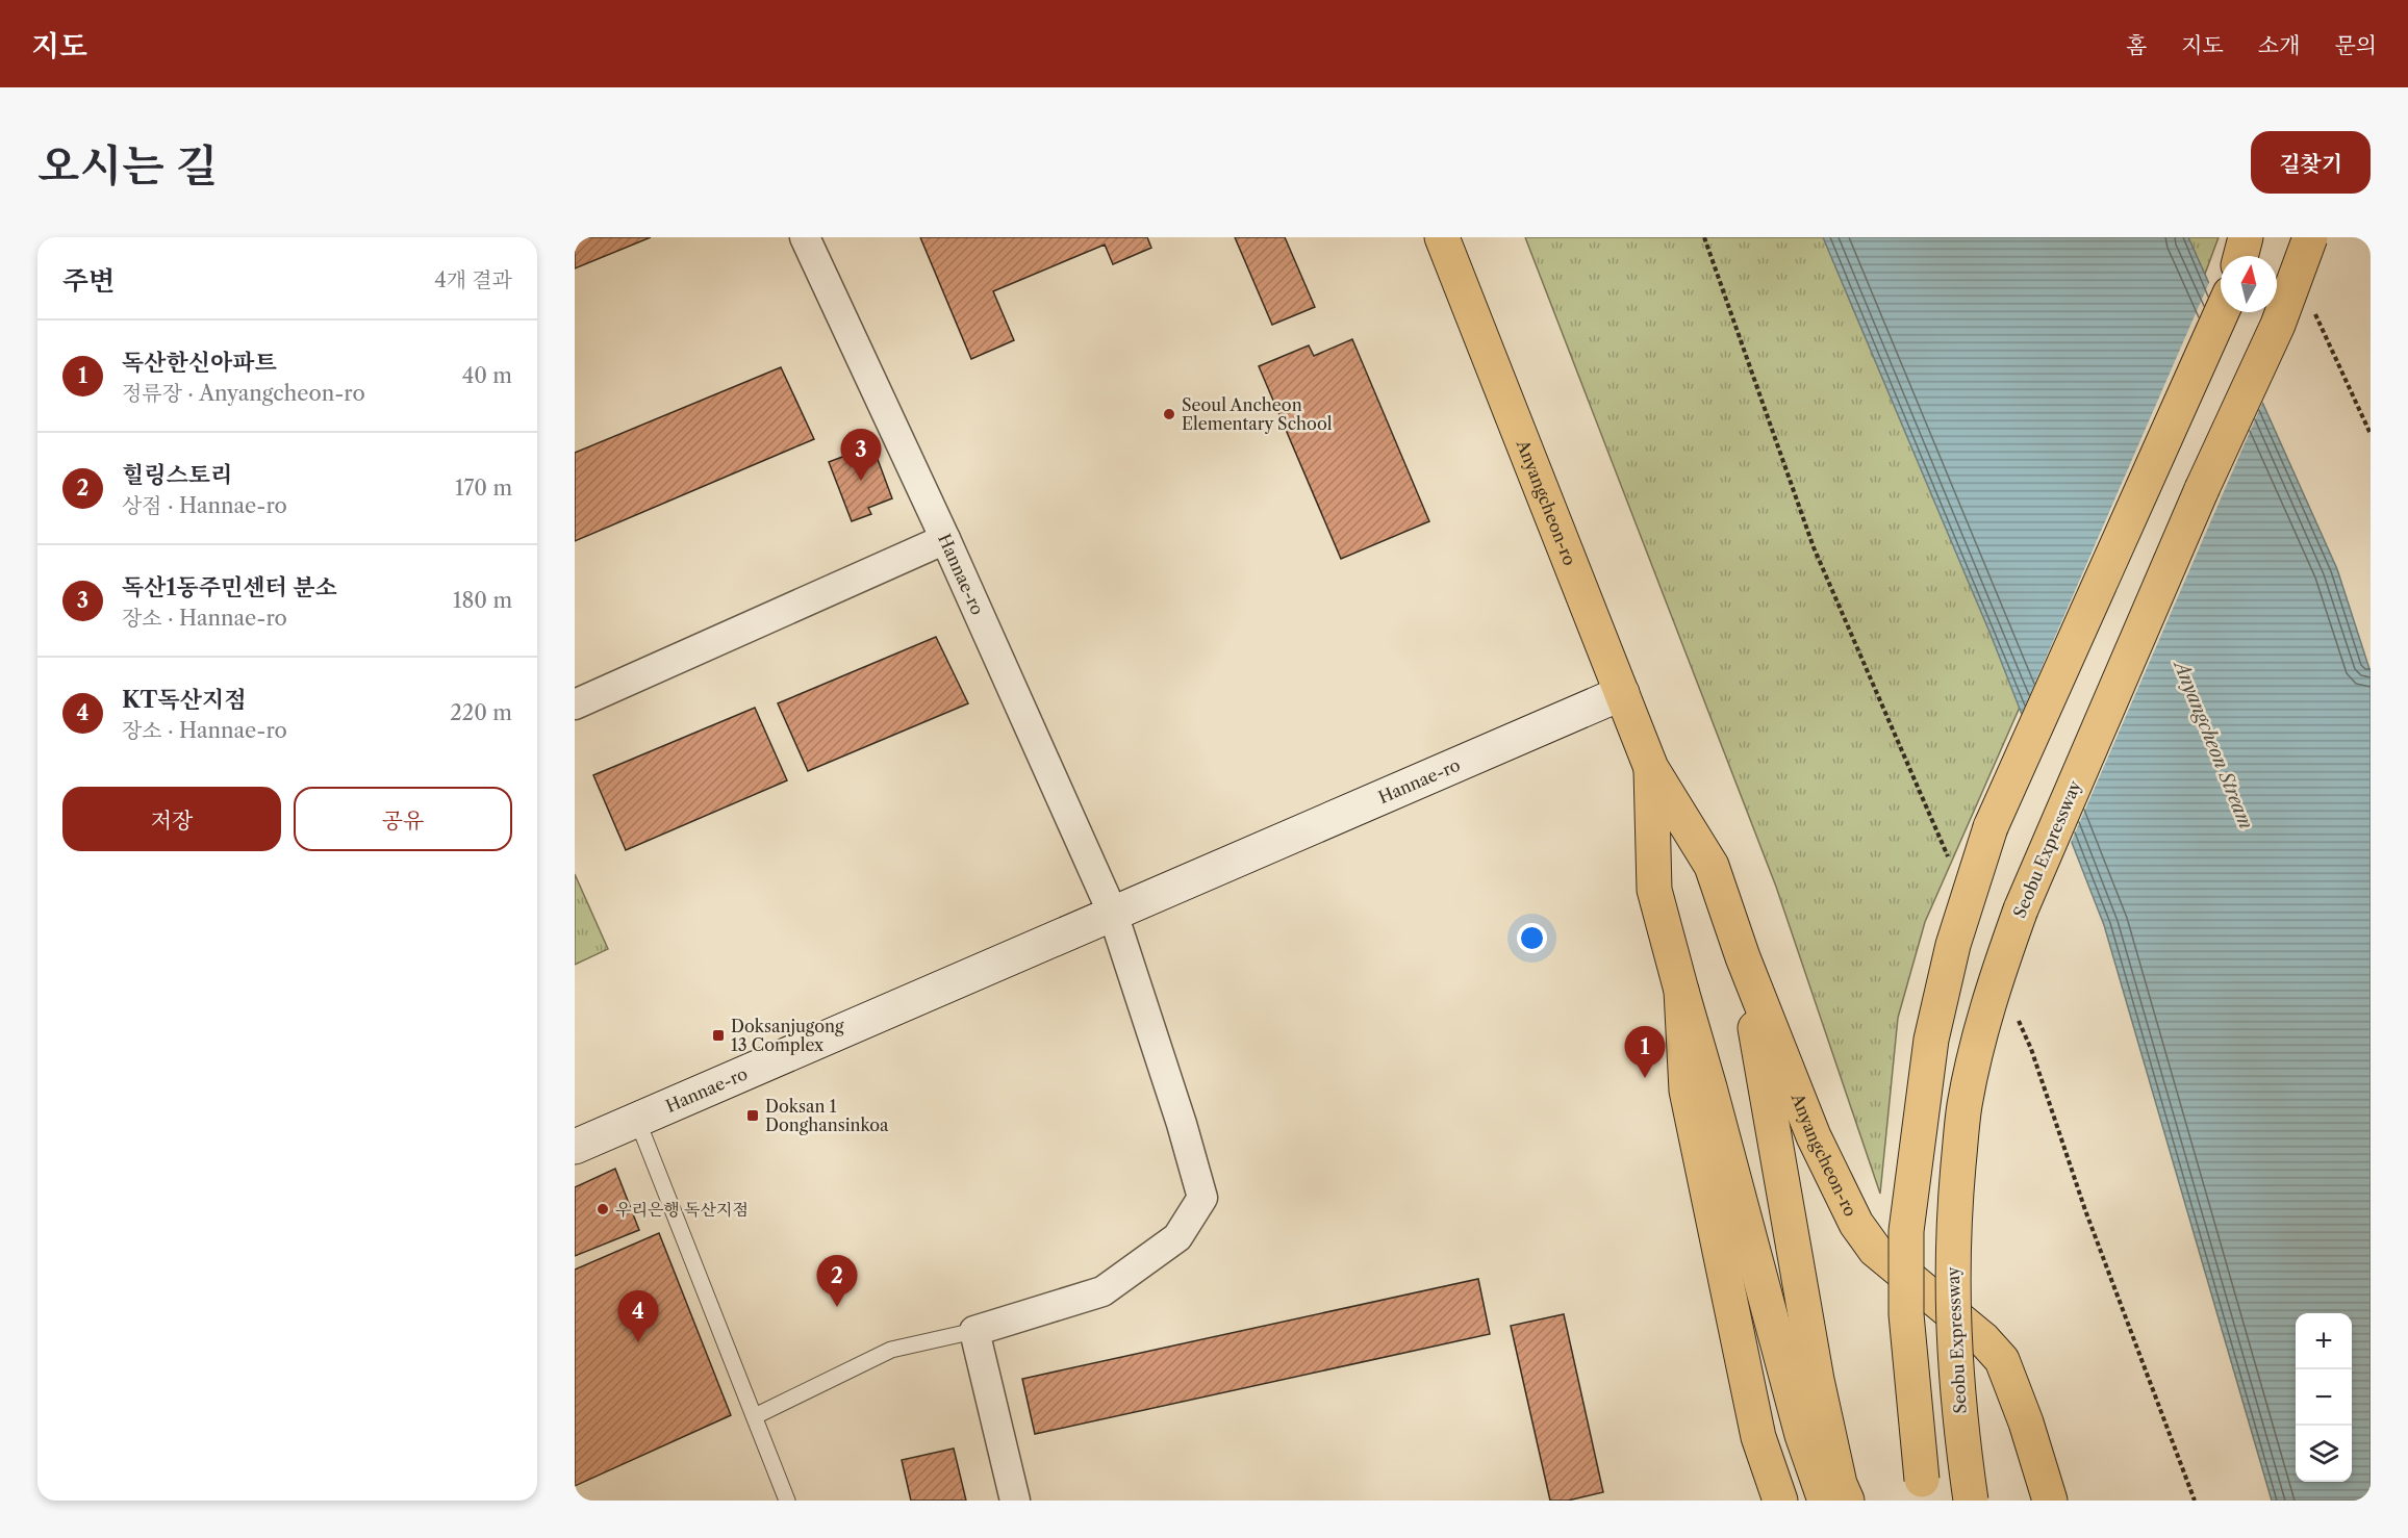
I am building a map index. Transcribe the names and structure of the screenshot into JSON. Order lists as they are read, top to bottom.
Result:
{
  "streets": {
    "main road": ["Anyangcheon-ro", "Hannae-ro", "Seobu Expressway"]
  },
  "crossings": [
    ["Anyangcheon-ro", "Hannae-ro"]
  ],
  "water": ["Anyangcheon Stream"],
  "places": {
    "other": ["Seoul Ancheon Elementary School", "우리은행 독산지점"],
    "transit": ["Doksanjugong 13 Complex", "Doksan 1 Donghansinkoa"]
  },
  "north": "top",
  "page": {
    "header": "지도",
    "nav": [
      "홈",
      "지도",
      "소개",
      "문의"
    ],
    "title": "오시는 길",
    "buttons": [
      "길찾기",
      ["저장", "공유"]
    ],
    "heading": ["주변", "4개 결과"],
    "list": [
      {
        "mark": "1",
        "name": "독산한신아파트",
        "note": "정류장 · Anyangcheon-ro",
        "value": "40 m"
      },
      {
        "mark": "2",
        "name": "힐링스토리",
        "note": "상점 · Hannae-ro",
        "value": "170 m"
      },
      {
        "mark": "3",
        "name": "독산1동주민센터 분소",
        "note": "장소 · Hannae-ro",
        "value": "180 m"
      },
      {
        "mark": "4",
        "name": "KT독산지점",
        "note": "장소 · Hannae-ro",
        "value": "220 m"
      }
    ],
    "pins": [
      "3",
      "1",
      "2",
      "4"
    ],
    "map_buttons": ["+", "−"]
  }
}
